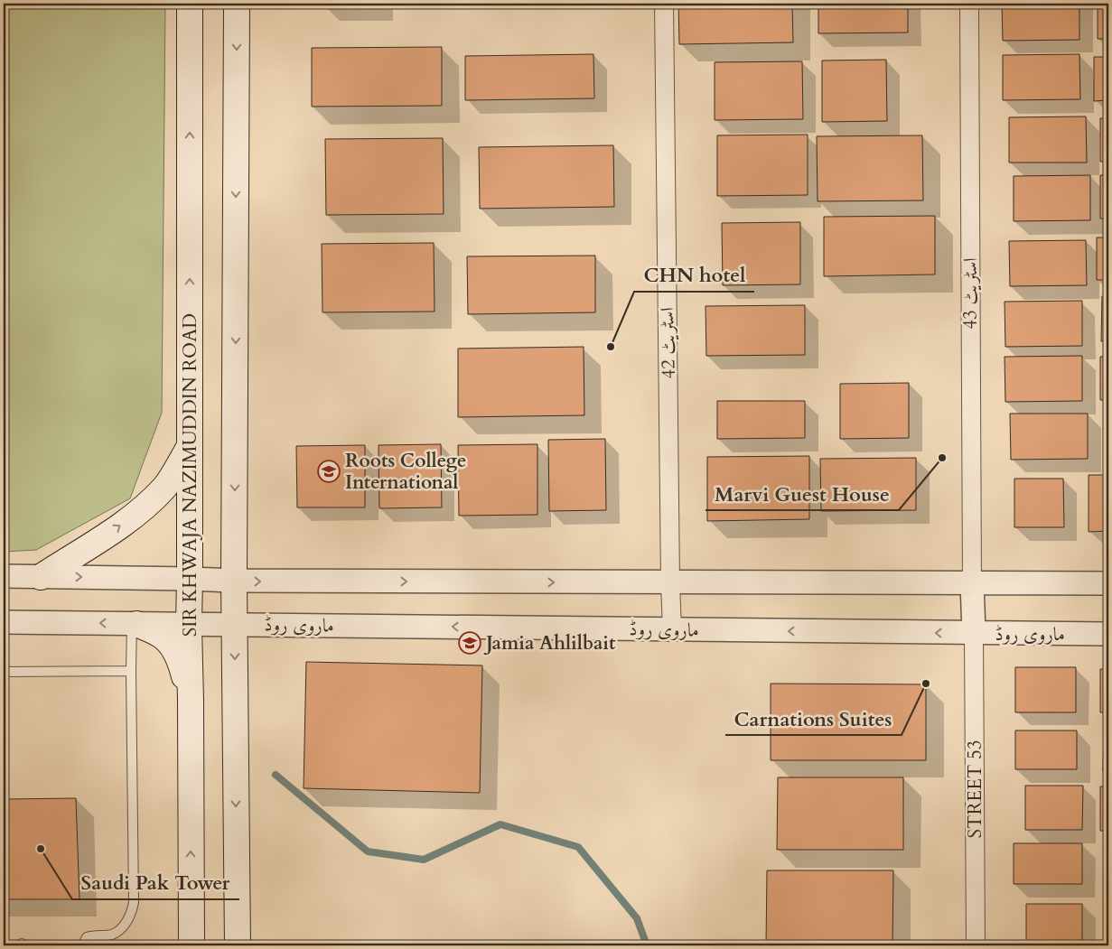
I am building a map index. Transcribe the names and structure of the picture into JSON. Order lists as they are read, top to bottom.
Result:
{
  "streets": {
    "main road": ["SIR KHWAJA NAZIMUDDIN ROAD"],
    "street": [
      "اسٹریٹ 43",
      "اسٹریٹ 42",
      "ماروی روڈ",
      "STREET 53"
    ]
  },
  "crossings": [
    ["اسٹریٹ 42", "ماروی روڈ"],
    ["SIR KHWAJA NAZIMUDDIN ROAD", "ماروی روڈ"],
    ["ماروی روڈ", "STREET 53"]
  ],
  "places": {
    "other": [
      "CHN hotel",
      "Marvi Guest House",
      "Carnations Suites",
      "Saudi Pak Tower"
    ],
    "school or university": ["Roots College International", "Jamia Ahlilbait"]
  }
}
